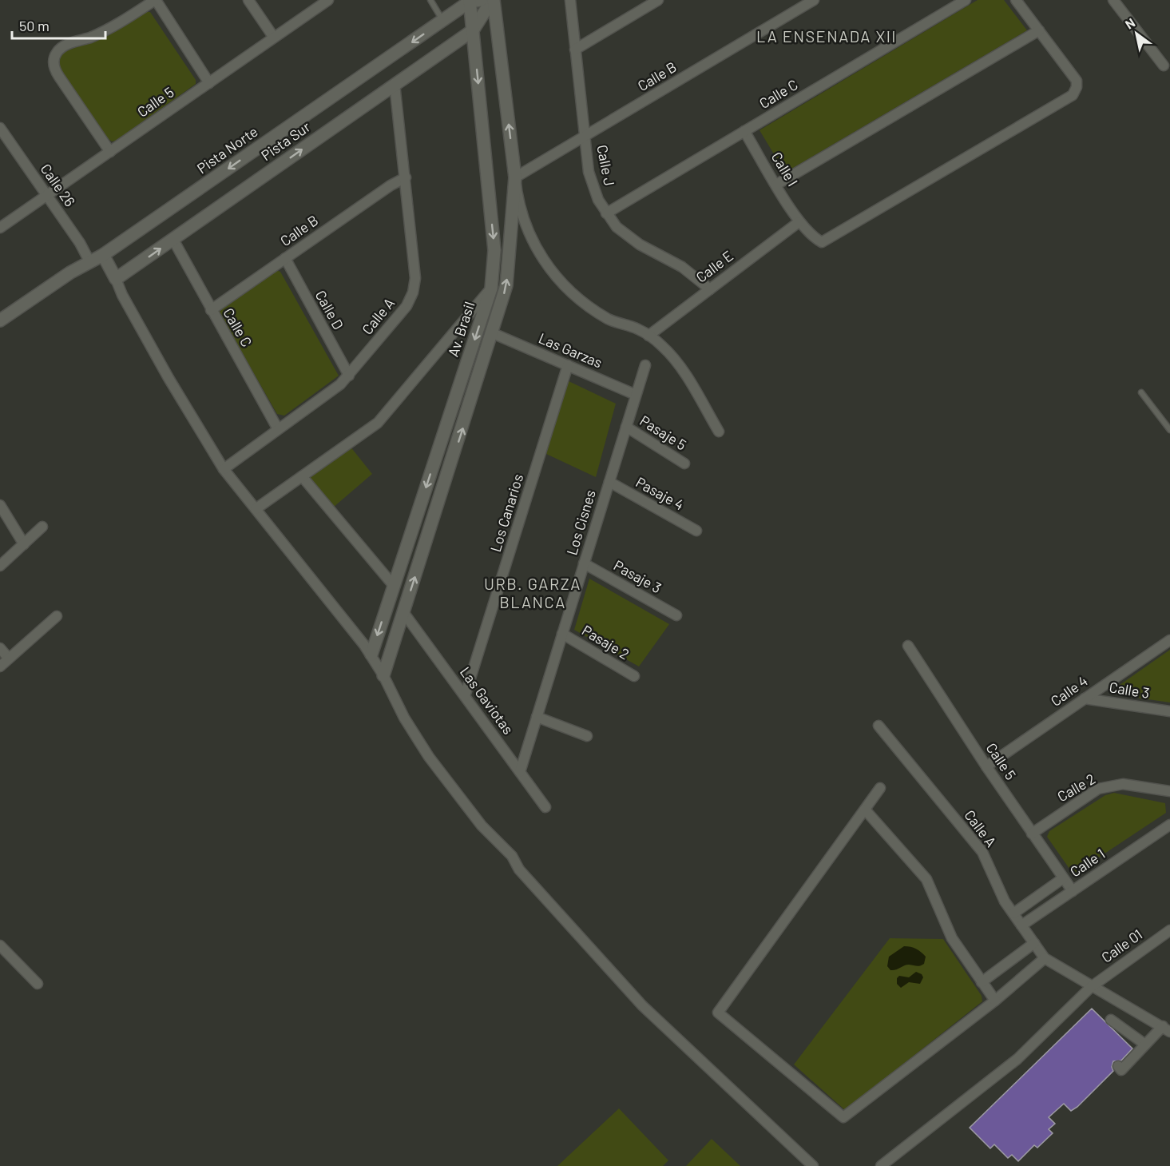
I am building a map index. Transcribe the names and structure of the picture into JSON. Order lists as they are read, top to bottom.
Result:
{
  "streets": {
    "street": [
      "Calle B",
      "Calle C",
      "Calle 5",
      "Pista Sur",
      "Pista Norte",
      "Calle J",
      "Calle I",
      "Calle 26",
      "Calle E",
      "Calle D",
      "Calle A",
      "Av. Brasil",
      "Las Garzas",
      "Pasaje 5",
      "Pasaje 4",
      "Los Canarios",
      "Los Cisnes",
      "Pasaje 3",
      "Pasaje 2",
      "Calle 3",
      "Calle 4",
      "Las Gaviotas",
      "Calle 2",
      "Calle 1",
      "Calle 01"
    ]
  },
  "crossings": [
    ["Calle B", "Calle C"],
    ["Calle B", "Calle J"],
    ["Calle B", "Calle D"],
    ["Calle B", "Calle A"],
    ["Calle C", "Pista Sur"],
    ["Calle C", "Calle J"],
    ["Calle C", "Calle I"],
    ["Calle C", "Calle A"],
    ["Calle 5", "Calle 26"],
    ["Calle 5", "Calle 4"],
    ["Calle 5", "Calle 2"],
    ["Calle 5", "Calle 1"],
    ["Pista Sur", "Calle A"],
    ["Pista Sur", "Av. Brasil"],
    ["Pista Norte", "Calle 26"],
    ["Pista Norte", "Av. Brasil"],
    ["Calle J", "Calle E"],
    ["Calle I", "Calle E"],
    ["Calle D", "Calle A"],
    ["Calle A", "Calle 1"],
    ["Las Garzas", "Los Canarios"],
    ["Las Garzas", "Los Cisnes"],
    ["Pasaje 5", "Los Cisnes"],
    ["Pasaje 4", "Los Cisnes"],
    ["Los Canarios", "Las Gaviotas"],
    ["Los Cisnes", "Pasaje 3"],
    ["Los Cisnes", "Pasaje 2"],
    ["Los Cisnes", "Las Gaviotas"],
    ["Calle 3", "Calle 4"]
  ],
  "one_way": ["Pista Sur", "Pista Norte"],
  "districts": ["LA ENSENADA XII", "URB. GARZA BLANCA"],
  "scale_bar": "50 m",
  "north": "top left"
}
